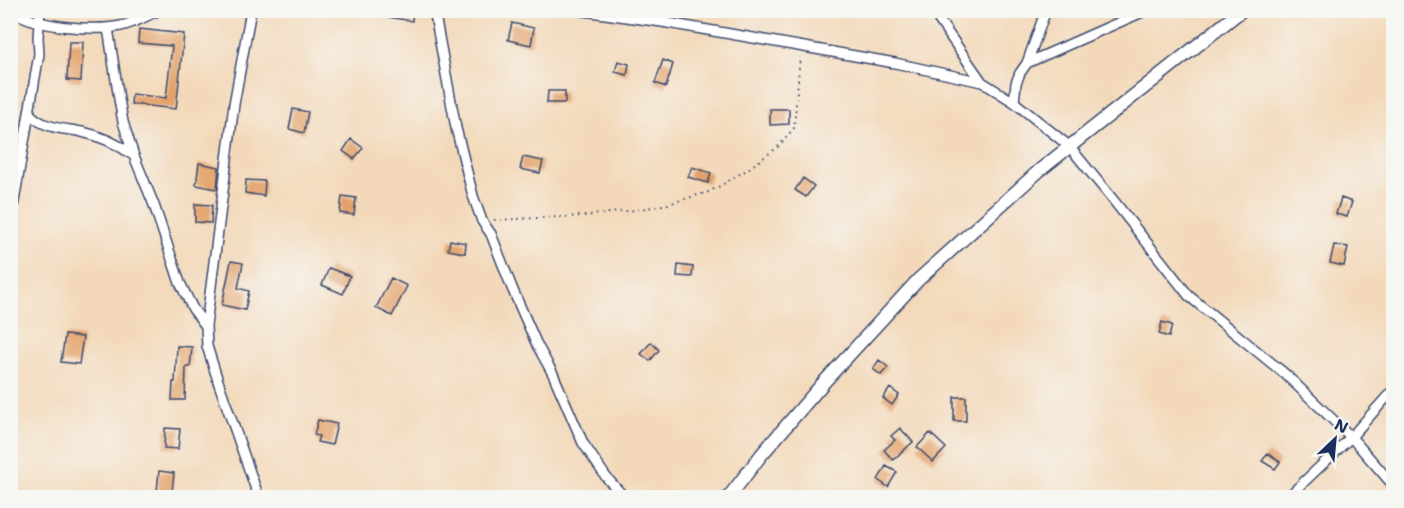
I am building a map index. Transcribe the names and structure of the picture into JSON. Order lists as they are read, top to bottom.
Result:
{
  "north": "top right"
}
